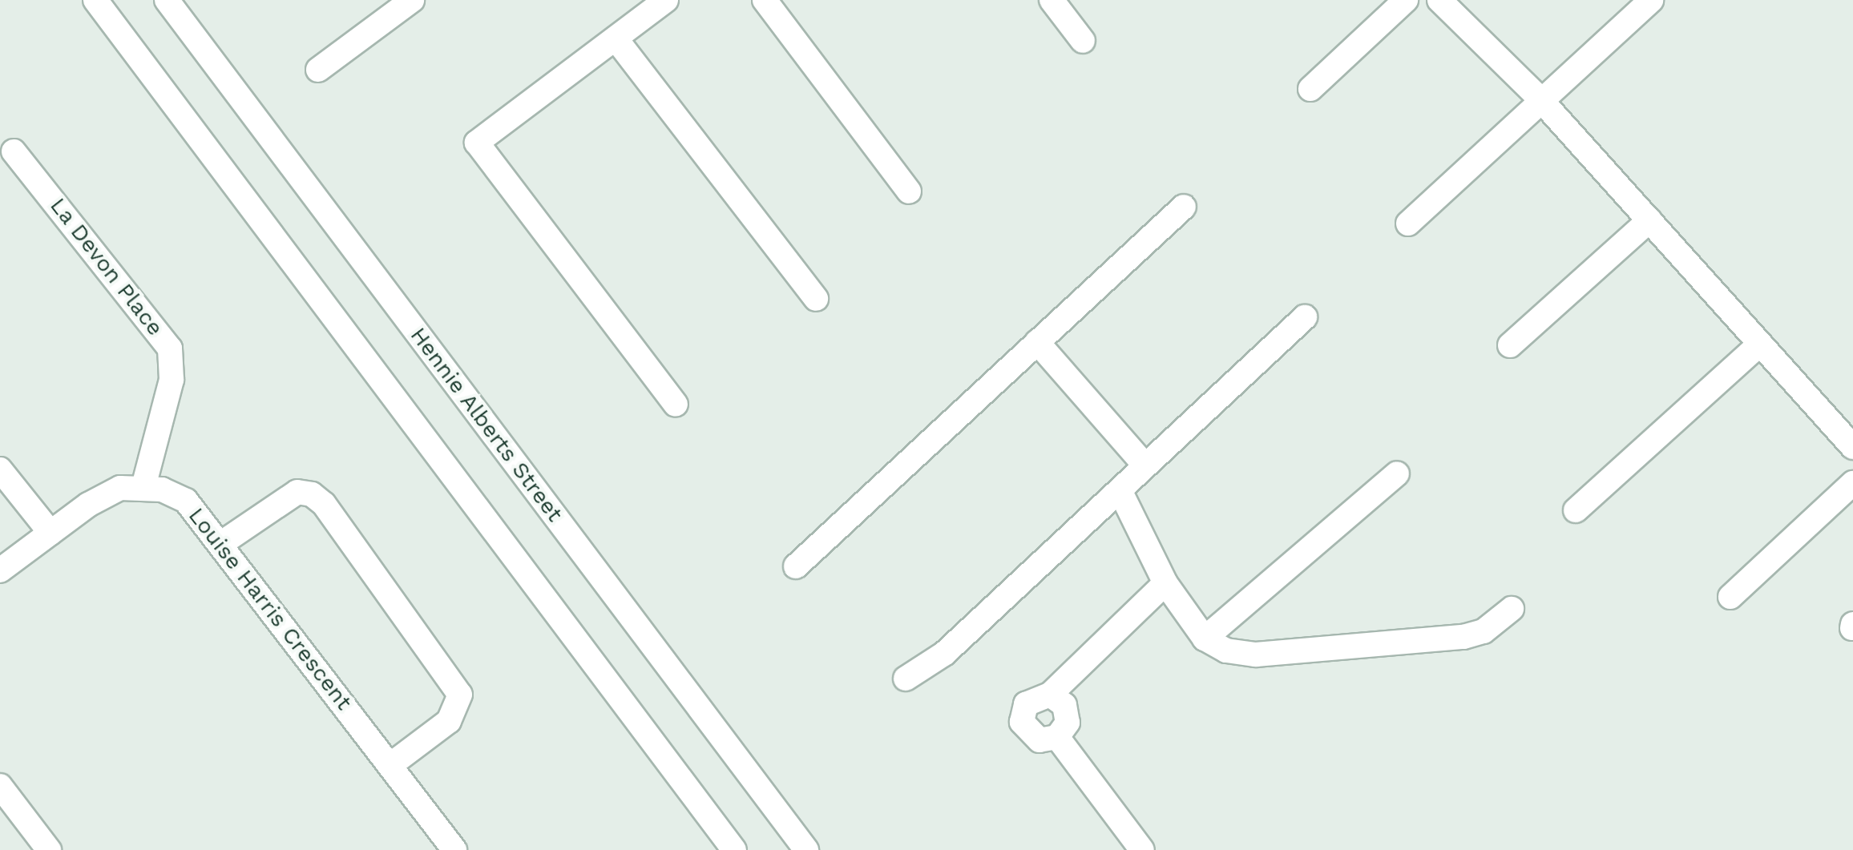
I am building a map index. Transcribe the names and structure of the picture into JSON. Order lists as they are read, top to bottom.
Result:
{
  "streets": {
    "street": ["La Devon Place", "Hennie Alberts Street", "Louise Harris Crescent"]
  },
  "crossings": [
    ["La Devon Place", "Louise Harris Crescent"]
  ]
}
